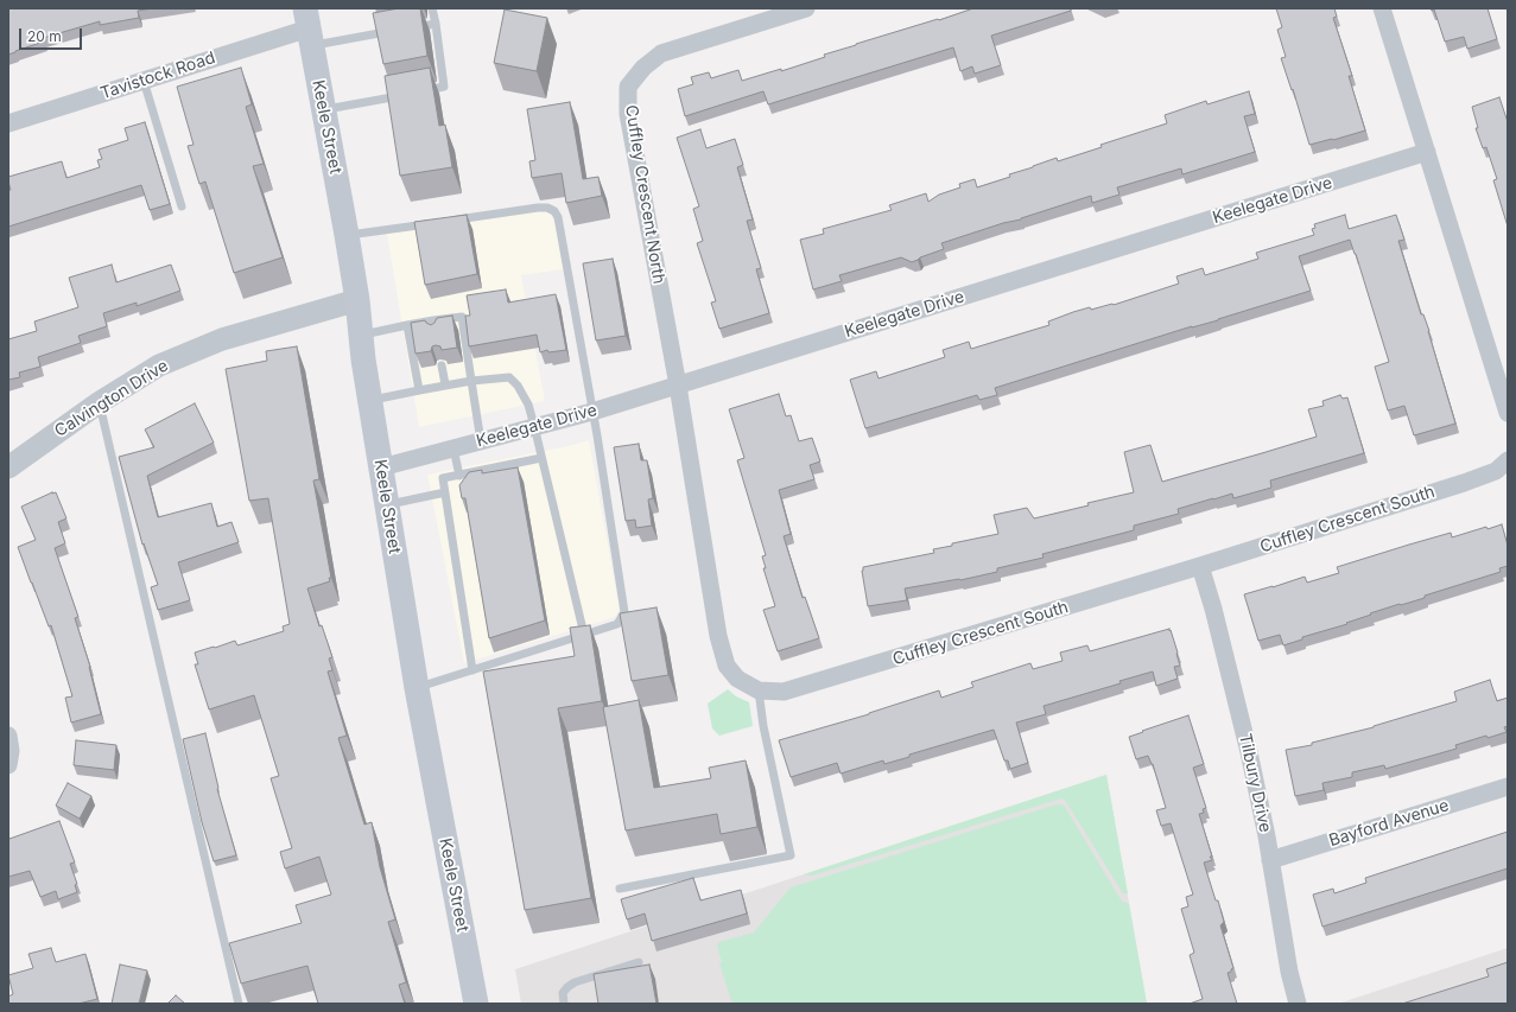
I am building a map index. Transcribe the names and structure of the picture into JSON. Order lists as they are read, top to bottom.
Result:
{
  "streets": {
    "main road": ["Keele Street"],
    "street": [
      "Tavistock Road",
      "Cuffley Crescent North",
      "Keelegate Drive",
      "Calvington Drive",
      "Cuffley Crescent South",
      "Tilbury Drive",
      "Bayford Avenue"
    ]
  },
  "crossings": [
    ["Tavistock Road", "Keele Street"],
    ["Keele Street", "Keelegate Drive"],
    ["Keele Street", "Calvington Drive"],
    ["Cuffley Crescent North", "Keelegate Drive"],
    ["Cuffley Crescent North", "Cuffley Crescent South"],
    ["Keelegate Drive", "Cuffley Crescent South"],
    ["Cuffley Crescent South", "Tilbury Drive"],
    ["Tilbury Drive", "Bayford Avenue"]
  ],
  "scale_bar": "20 m"
}
